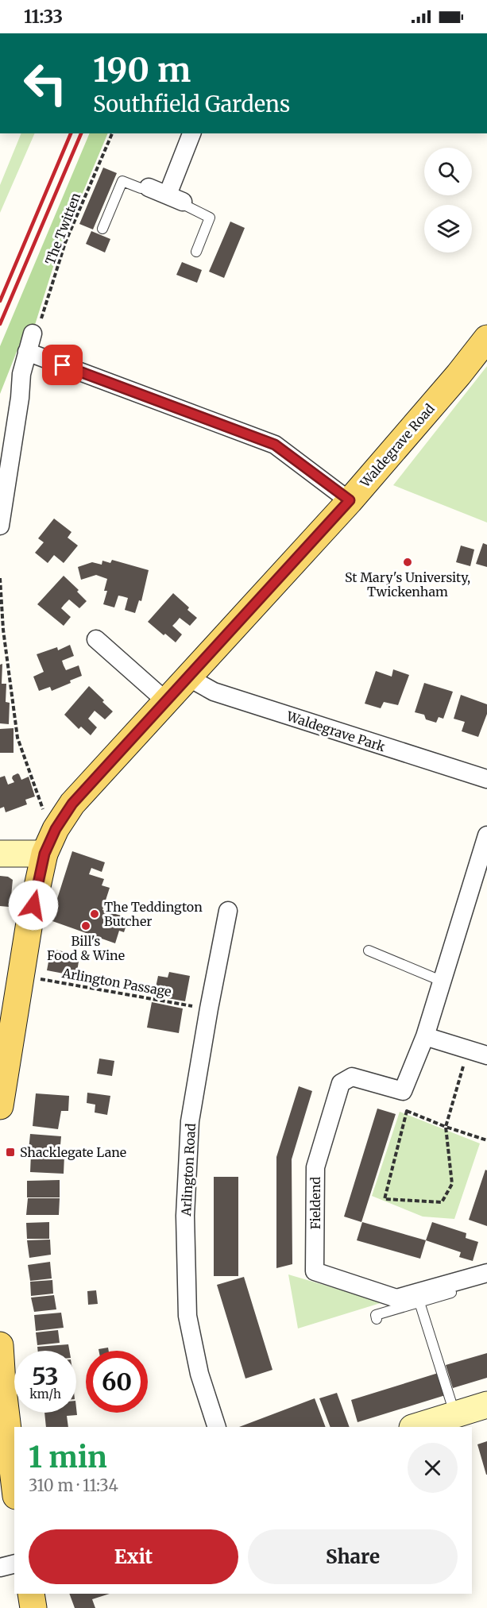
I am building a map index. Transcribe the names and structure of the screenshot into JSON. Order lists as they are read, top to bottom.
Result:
{
  "streets": {
    "main road": ["Waldegrave Road"],
    "street": ["Waldegrave Park", "Arlington Road", "Fieldend"],
    "path": ["The Twitten", "Arlington Passage"]
  },
  "crossings": [
    ["Waldegrave Road", "Waldegrave Park"],
    ["Waldegrave Road", "Arlington Passage"],
    ["Arlington Passage", "Arlington Road"]
  ],
  "places": {
    "other": ["St Mary's University, Twickenham", "The Teddington Butcher", "Bill's Food & Wine"],
    "transit": ["Shacklegate Lane"]
  },
  "page": {
    "status": "11:33",
    "turn": ["190 m", "Southfield Gardens"],
    "speed": "53 km/h",
    "limit": "60",
    "heading": ["1 min", "310 m · 11:34"],
    "buttons": ["Exit", "Share"]
  }
}
